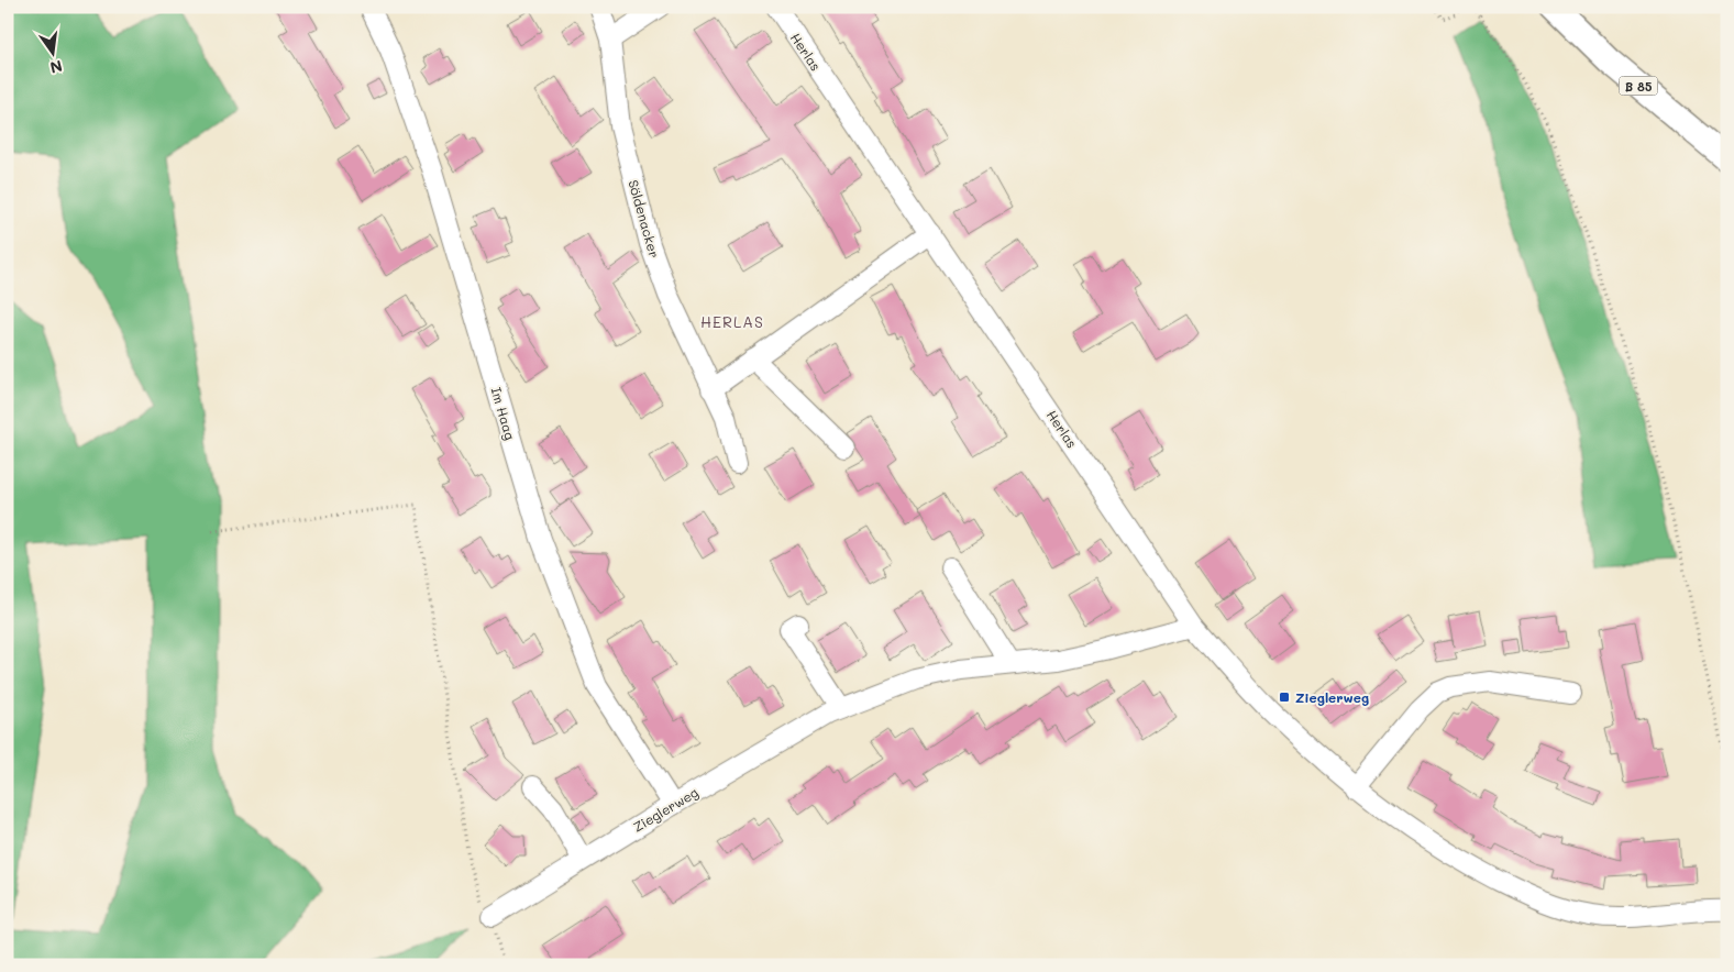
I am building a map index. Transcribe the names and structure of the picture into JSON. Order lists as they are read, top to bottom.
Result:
{
  "streets": {
    "main road": ["B 85"],
    "street": [
      "Herlas",
      "Söldenacker",
      "Im Haag",
      "Zieglerweg"
    ]
  },
  "crossings": [
    ["Herlas", "Zieglerweg"],
    ["Im Haag", "Zieglerweg"]
  ],
  "districts": ["HERLAS"],
  "places": {
    "transit": ["Zieglerweg"]
  },
  "north": "bottom"
}
